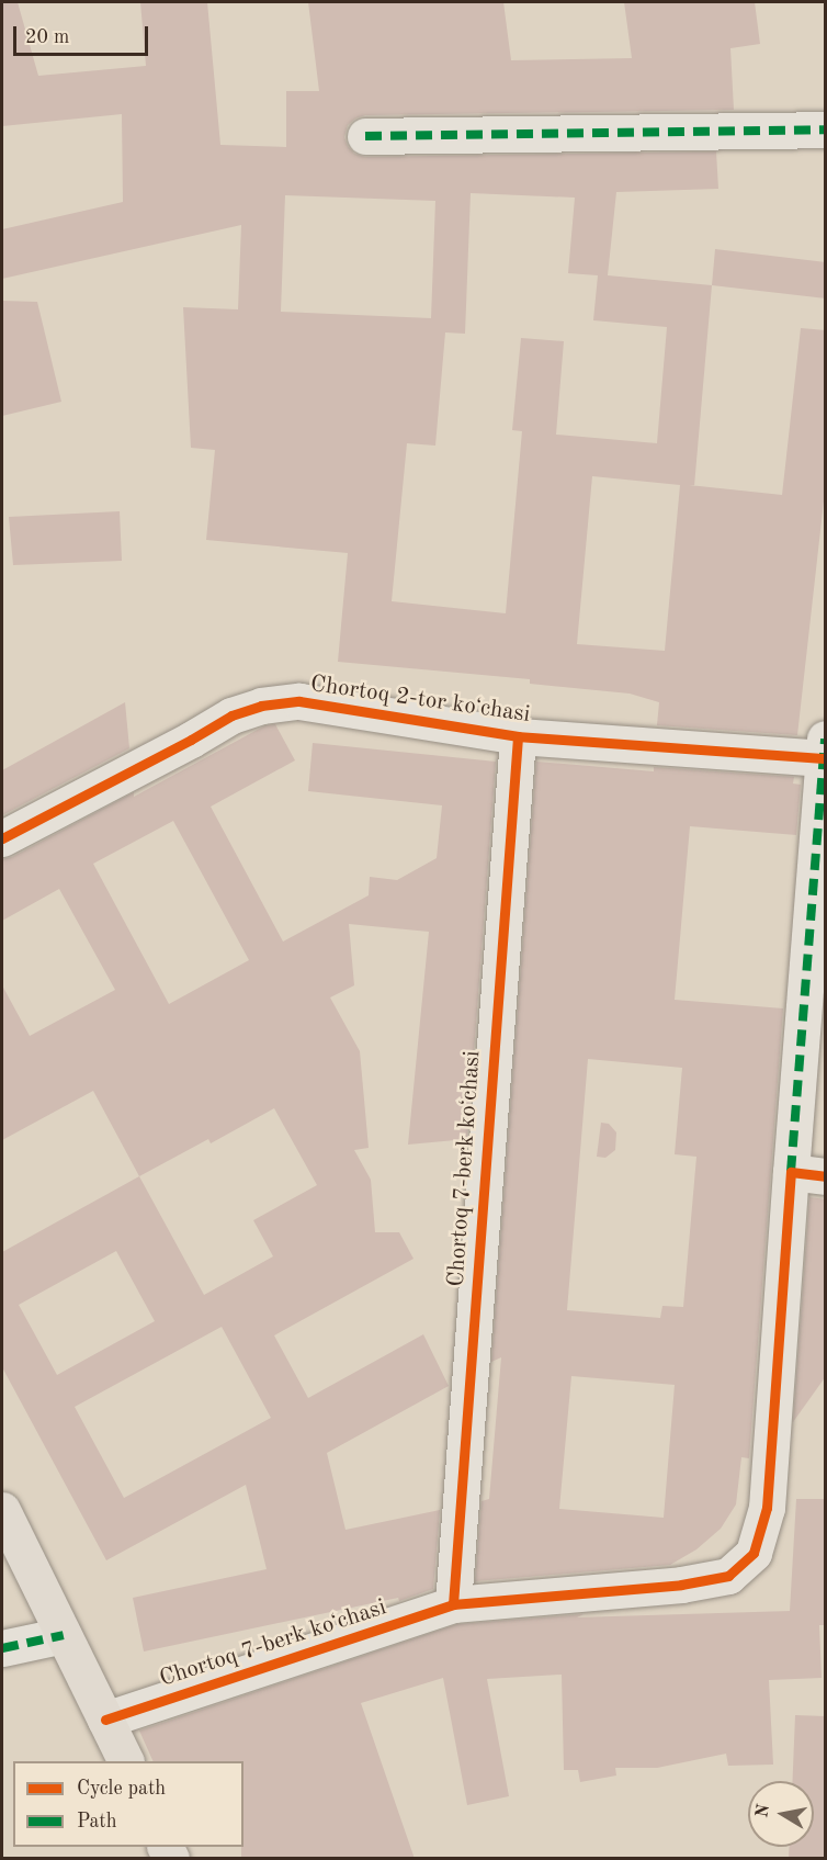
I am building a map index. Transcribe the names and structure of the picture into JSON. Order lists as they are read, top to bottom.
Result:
{
  "streets": {
    "street": ["Chortoq 2-tor koʻchasi", "Chortoq 7-berk koʻchasi"]
  },
  "crossings": [
    ["Chortoq 2-tor koʻchasi", "Chortoq 7-berk koʻchasi"]
  ],
  "legend": ["Cycle path", "Path"],
  "scale_bar": "20 m",
  "north": "left"
}
